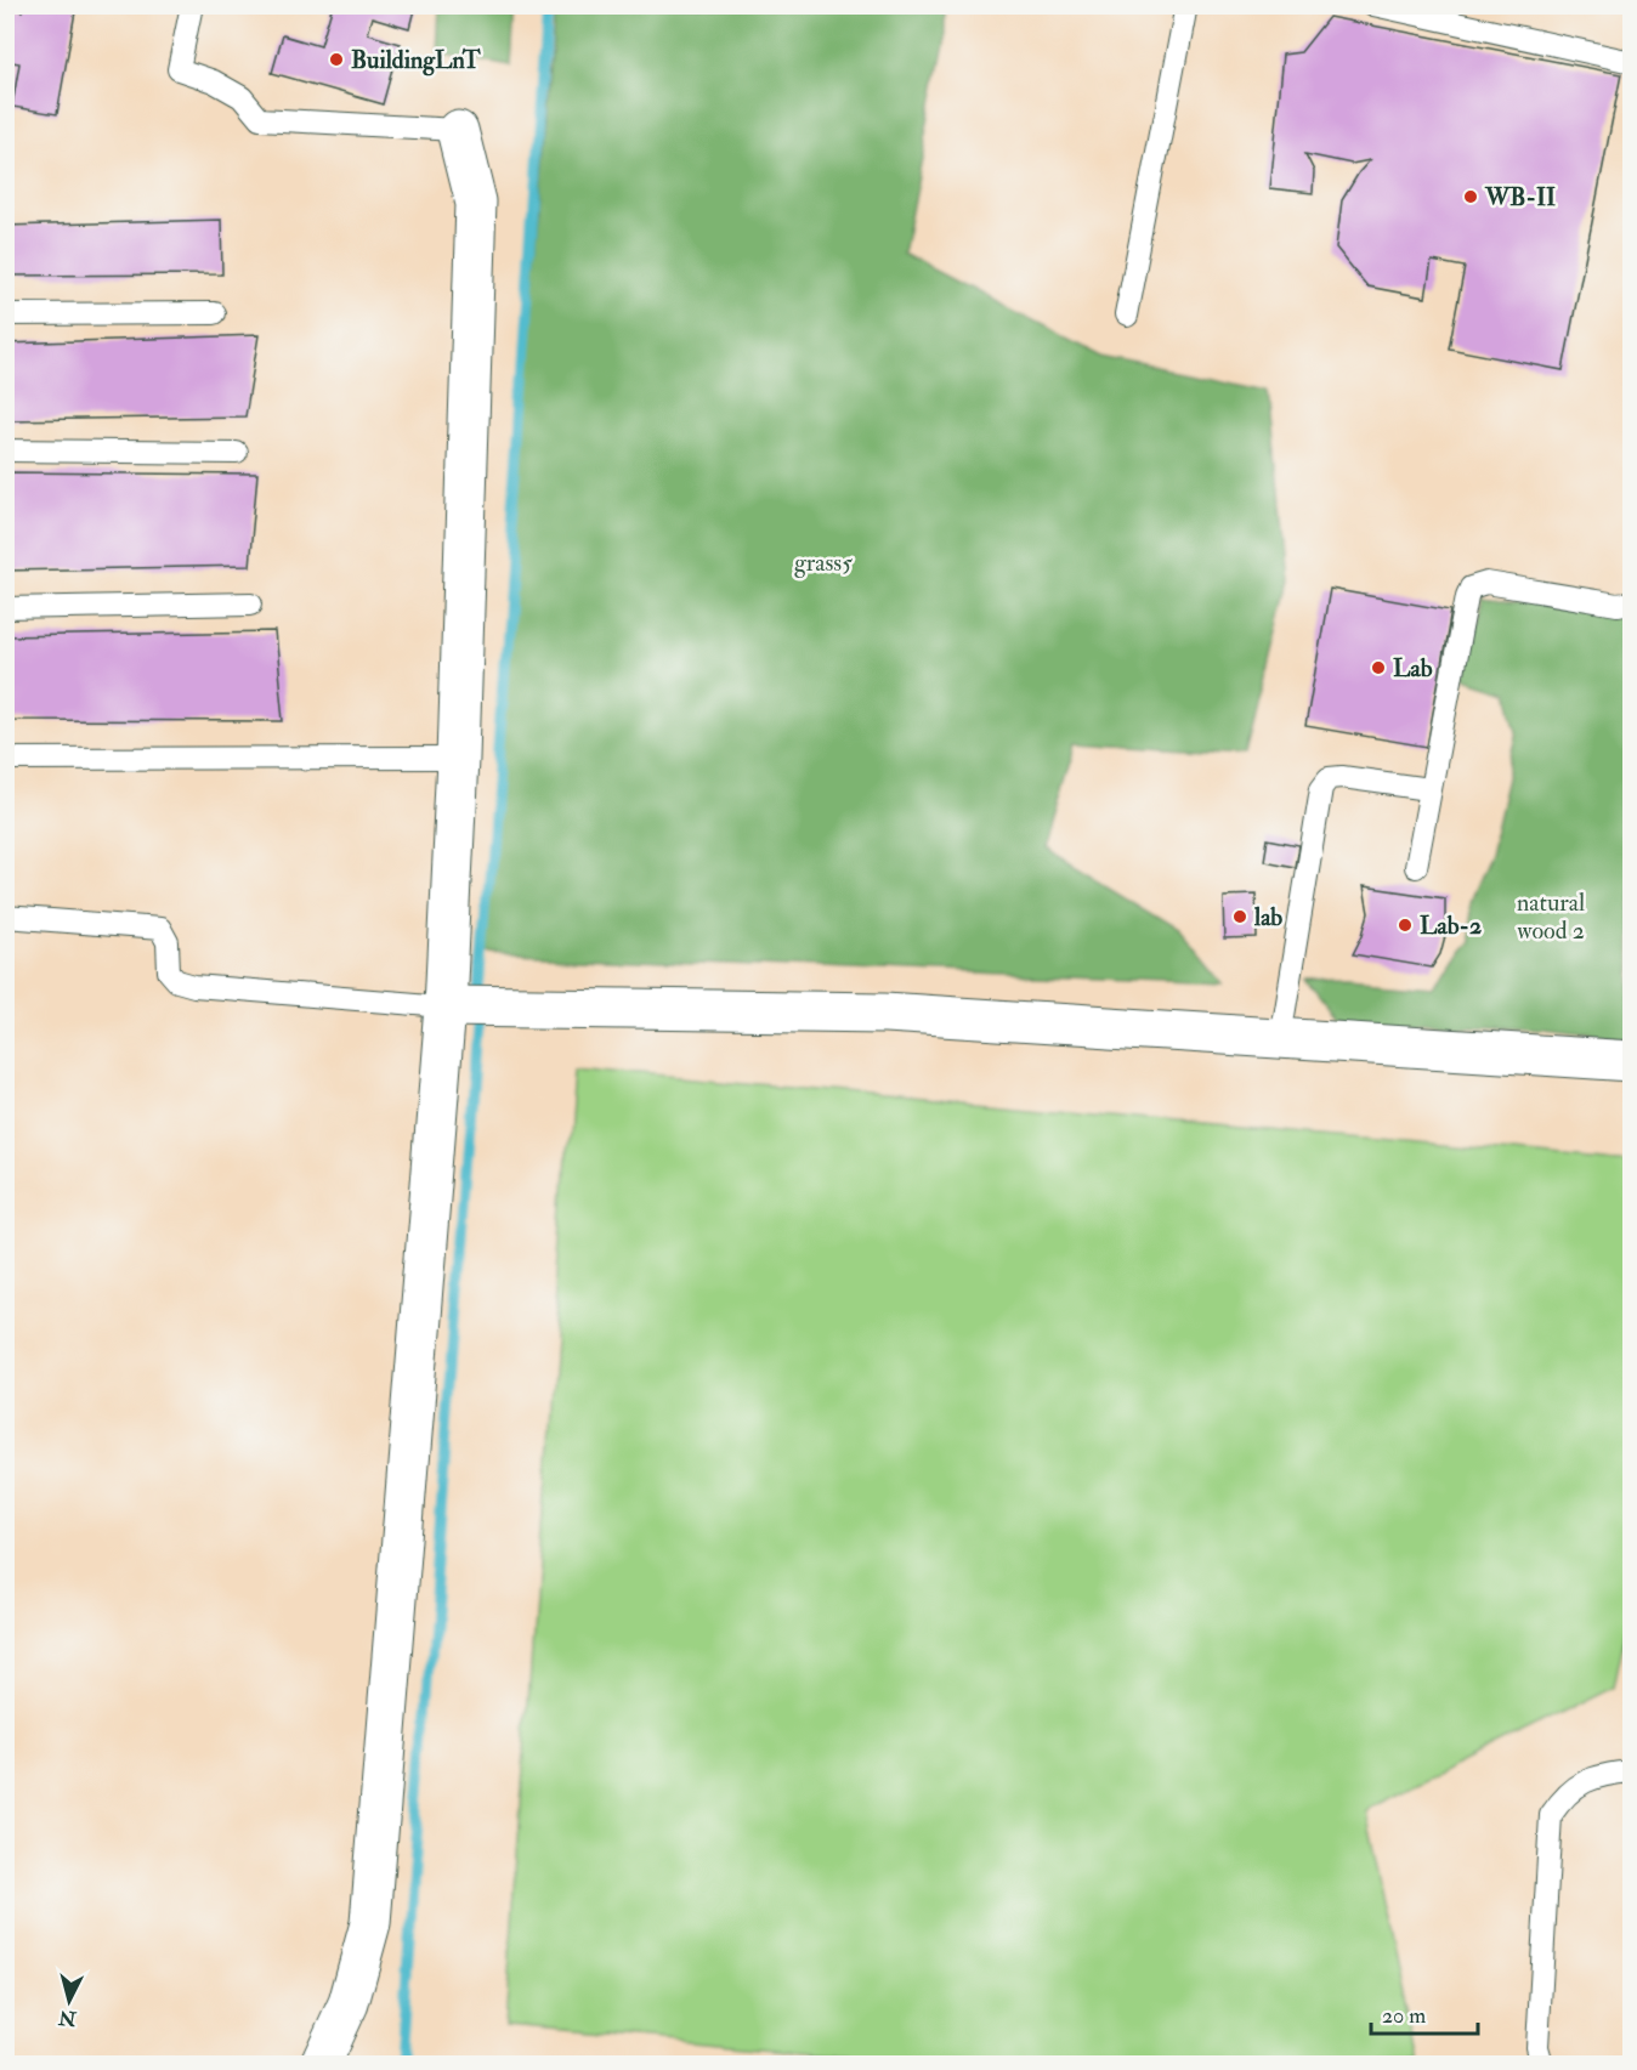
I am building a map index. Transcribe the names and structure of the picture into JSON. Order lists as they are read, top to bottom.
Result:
{
  "parks": ["grass5", "natural wood 2"],
  "places": [
    "BuildingLnT",
    "WB-II",
    "Lab",
    "lab",
    "Lab-2"
  ],
  "scale_bar": "20 m",
  "north": "bottom"
}
